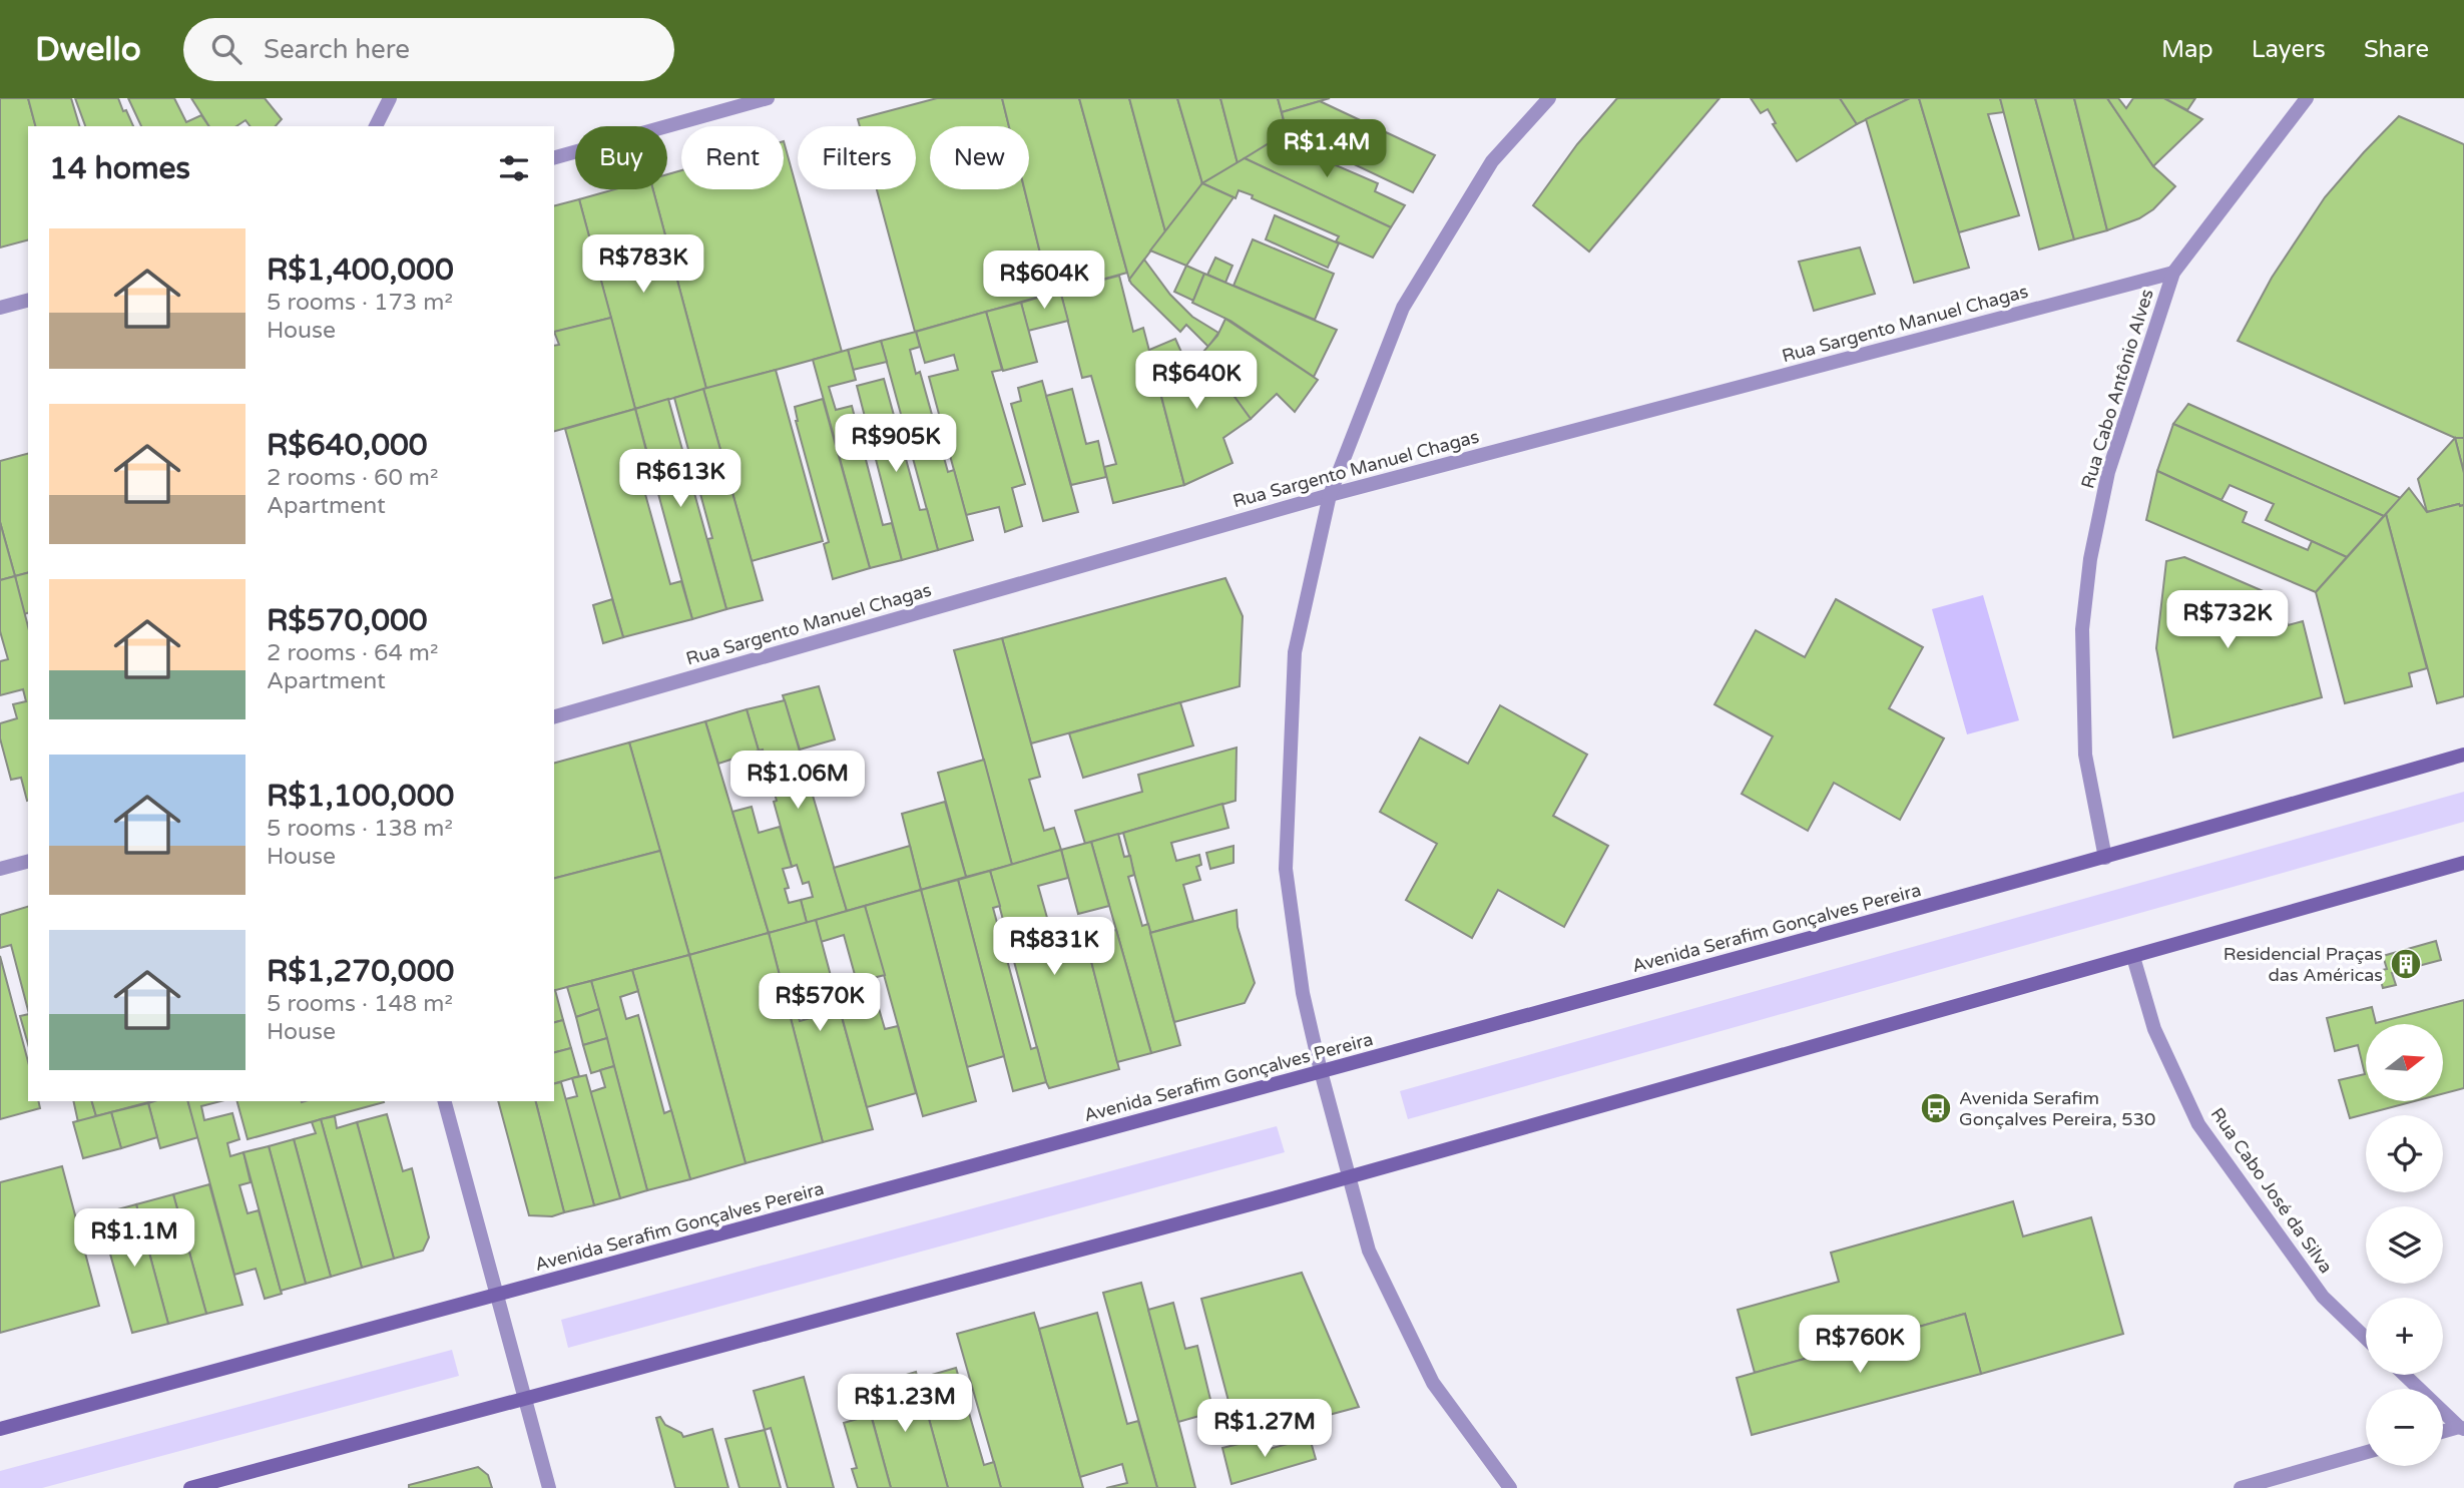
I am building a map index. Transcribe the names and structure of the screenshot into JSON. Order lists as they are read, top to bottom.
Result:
{
  "streets": {
    "main road": ["Avenida Serafim Gonçalves Pereira"],
    "street": ["Rua Sargento Manuel Chagas", "Rua Cabo Antônio Alves", "Rua Cabo José da Silva"]
  },
  "crossings": [
    ["Rua Sargento Manuel Chagas", "Rua Cabo Antônio Alves"],
    ["Rua Cabo Antônio Alves", "Avenida Serafim Gonçalves Pereira"]
  ],
  "places": {
    "building": ["Residencial Praças das Américas"],
    "bus stop": ["Avenida Serafim Gonçalves Pereira, 530"]
  },
  "north": "right",
  "page": {
    "header": "Dwello",
    "search": "Search here",
    "nav": ["Map", "Layers", "Share"],
    "price": [
      "R$1.4M",
      "R$783K",
      "R$604K",
      "R$640K",
      "R$905K",
      "R$613K",
      "R$732K",
      "R$1.06M",
      "R$831K",
      "R$570K",
      "R$1.1M",
      "R$760K",
      "R$1.23M",
      "R$1.27M"
    ],
    "chip": [
      "Buy",
      "Rent",
      "Filters",
      "New"
    ],
    "heading": "14 homes",
    "list": [
      {
        "name": "R$1,400,000",
        "note": "5 rooms · 173 m² · House"
      },
      {
        "name": "R$640,000",
        "note": "2 rooms · 60 m² · Apartment"
      },
      {
        "name": "R$570,000",
        "note": "2 rooms · 64 m² · Apartment"
      },
      {
        "name": "R$1,100,000",
        "note": "5 rooms · 138 m² · House"
      },
      {
        "name": "R$1,270,000",
        "note": "5 rooms · 148 m² · House"
      }
    ],
    "map_buttons": ["+", "−"]
  }
}
